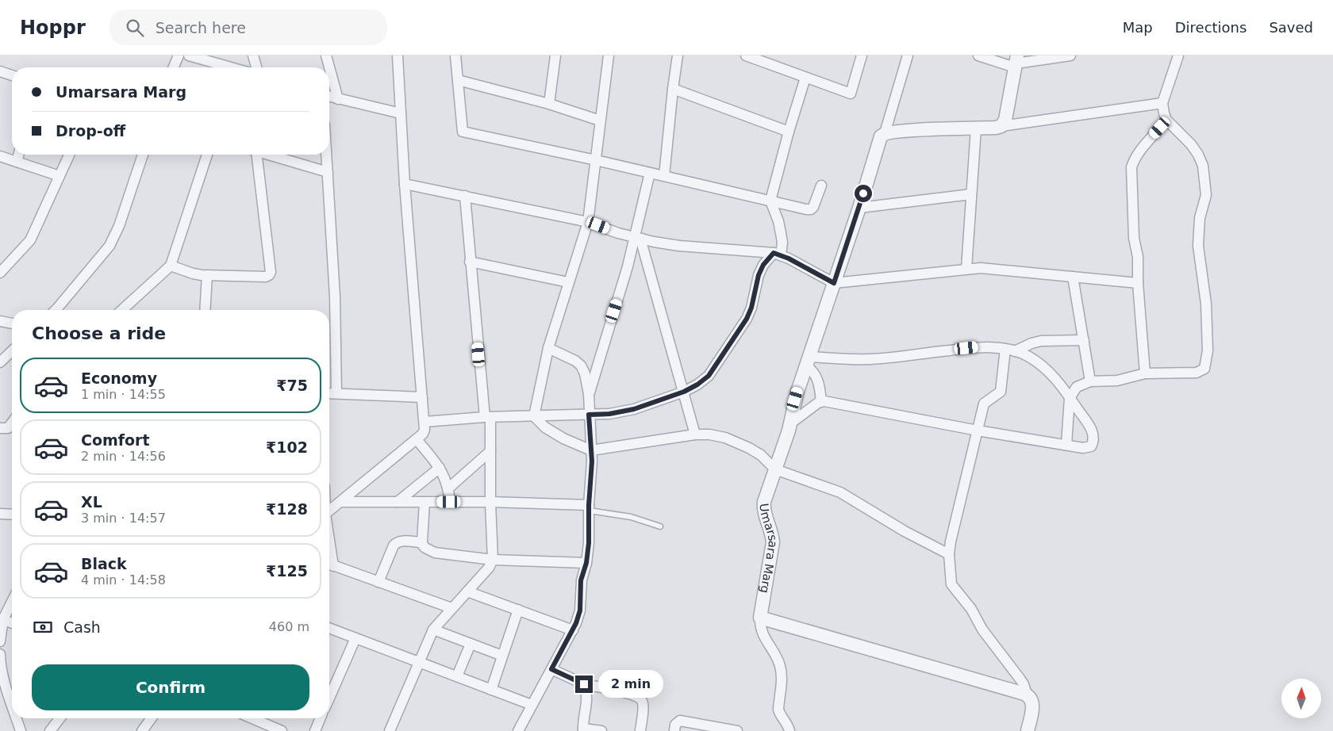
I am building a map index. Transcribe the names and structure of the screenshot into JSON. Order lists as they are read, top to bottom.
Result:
{
  "streets": {
    "street": ["Umarsara Marg"]
  },
  "north": "top",
  "page": {
    "header": "Hoppr",
    "search": "Search here",
    "nav": ["Map", "Directions", "Saved"],
    "banner": ["Umarsara Marg", "Drop-off"],
    "heading": "Choose a ride",
    "list": [
      {
        "name": "Economy",
        "note": "1 min · 14:55",
        "value": "₹75"
      },
      {
        "name": "Comfort",
        "note": "2 min · 14:56",
        "value": "₹102"
      },
      {
        "name": "XL",
        "note": "3 min · 14:57",
        "value": "₹128"
      },
      {
        "name": "Black",
        "note": "4 min · 14:58",
        "value": "₹125"
      }
    ],
    "pay": ["Cash", "460 m"],
    "buttons": "Confirm",
    "bubble": "2 min"
  }
}
